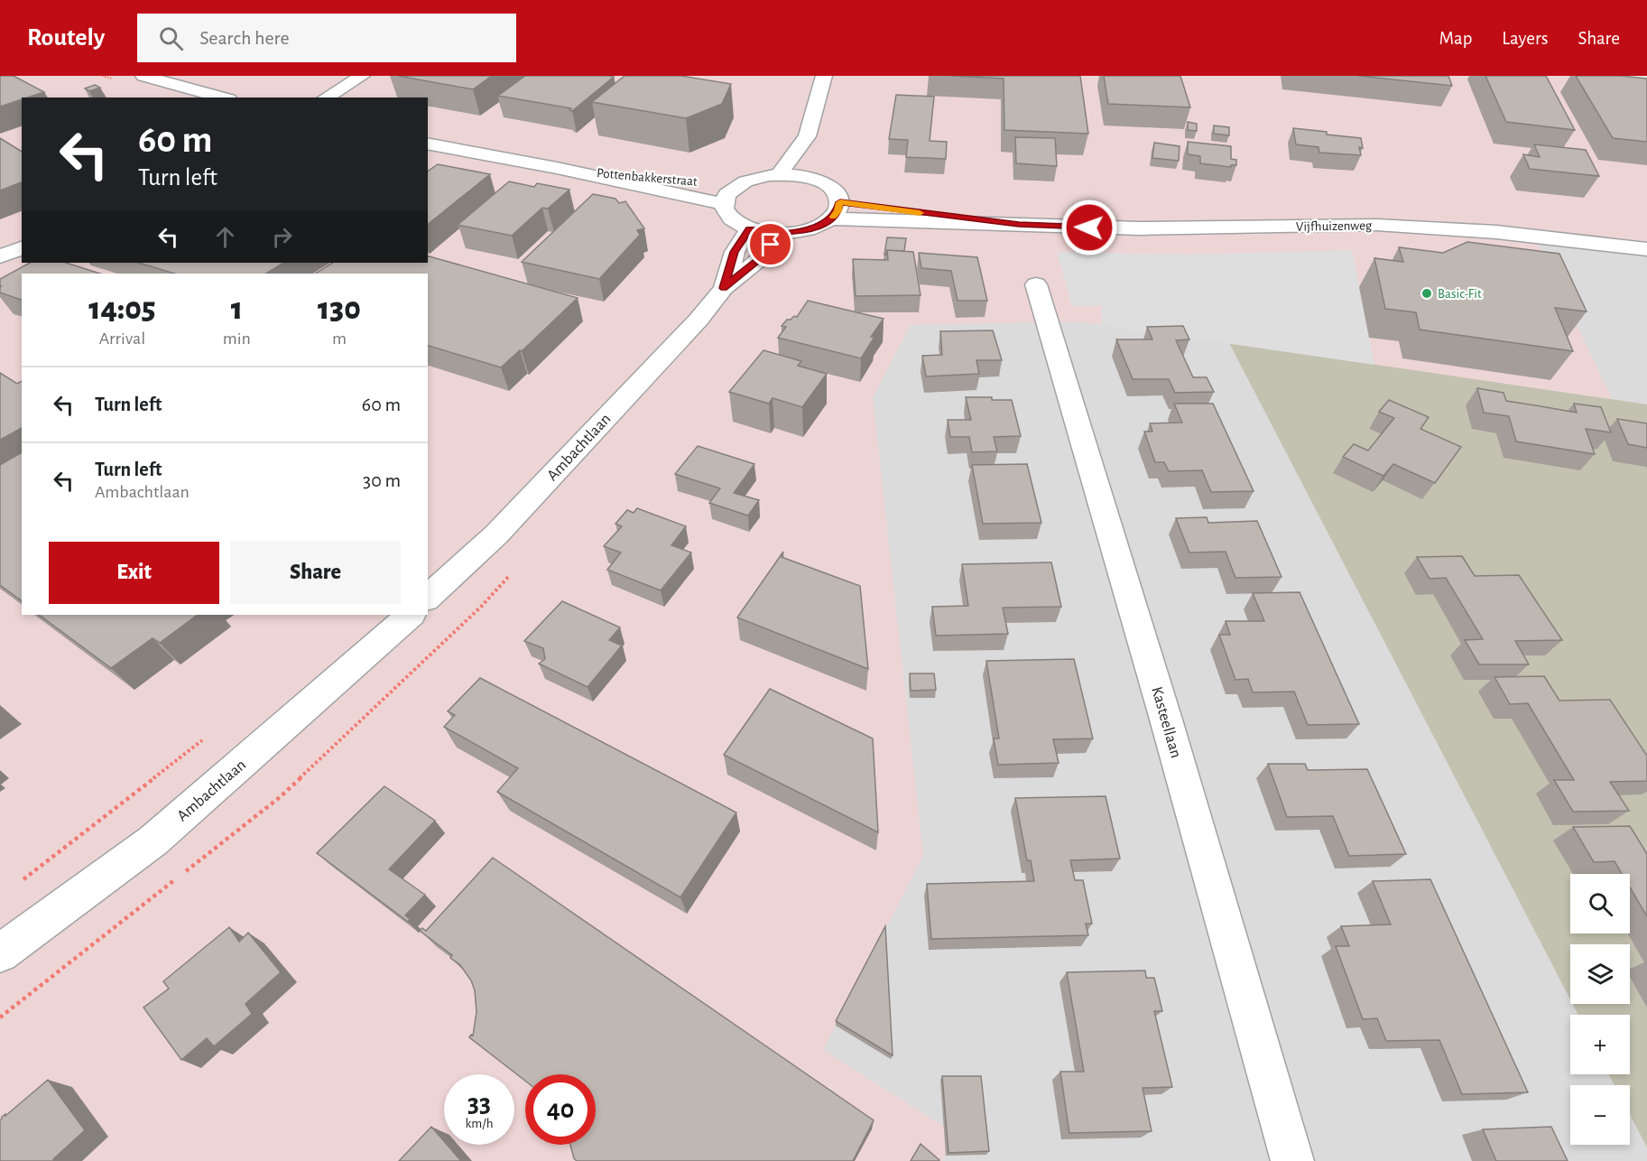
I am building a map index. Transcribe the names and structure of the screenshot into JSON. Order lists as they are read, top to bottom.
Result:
{
  "streets": {
    "street": [
      "Pottenbakkerstraat",
      "Vijfhuizenweg",
      "Ambachtlaan",
      "Kasteellaan"
    ]
  },
  "places": ["Basic-Fit"],
  "page": {
    "header": "Routely",
    "search": "Search here",
    "nav": ["Map", "Layers", "Share"],
    "turn": ["60 m", "Turn left"],
    "eta": [
      "14:05",
      "Arrival",
      "1",
      "min",
      "130",
      "m"
    ],
    "list": [
      {
        "name": "Turn left",
        "value": "60 m"
      },
      {
        "name": "Turn left",
        "note": "Ambachtlaan",
        "value": "30 m"
      }
    ],
    "buttons": ["Exit", "Share"],
    "map_buttons": ["+", "−"],
    "speed": "33 km/h",
    "limit": "40"
  }
}
